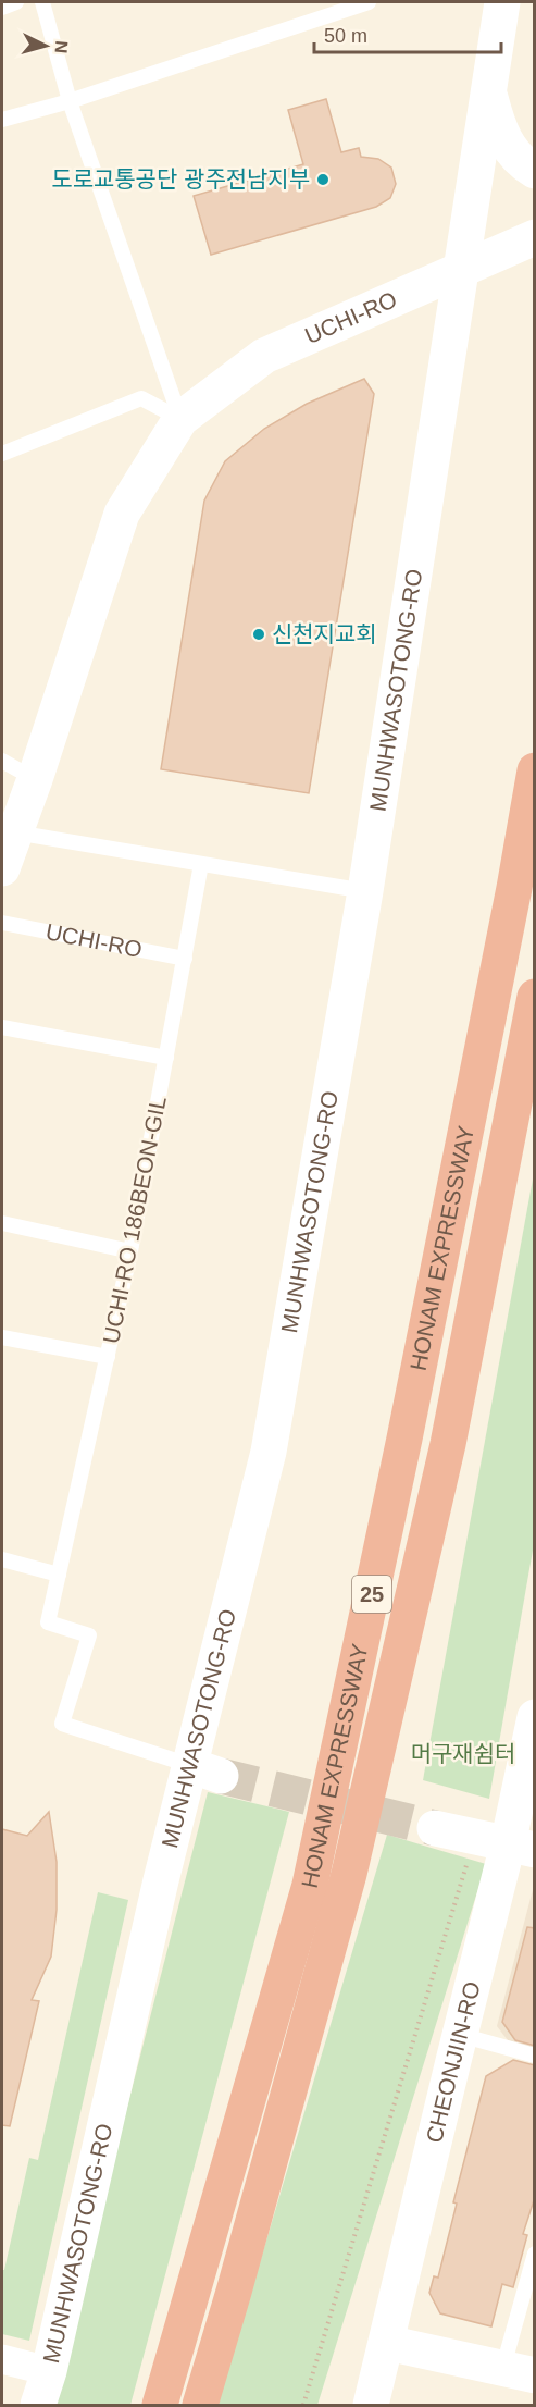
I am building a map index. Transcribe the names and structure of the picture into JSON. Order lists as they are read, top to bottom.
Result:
{
  "streets": {
    "highway": ["HONAM EXPRESSWAY", "25"],
    "street": ["UCHI-RO", "MUNHWASOTONG-RO", "CHEONJIIN-RO"],
    "lane": ["UCHI-RO 186BEON-GIL"]
  },
  "crossings": [
    ["UCHI-RO", "MUNHWASOTONG-RO"],
    ["UCHI-RO", "UCHI-RO 186BEON-GIL"],
    ["MUNHWASOTONG-RO", "UCHI-RO 186BEON-GIL"]
  ],
  "parks": ["머구재쉼터"],
  "places": ["도로교통공단 광주전남지부", "신천지교회"],
  "scale_bar": "50 m",
  "north": "right"
}
